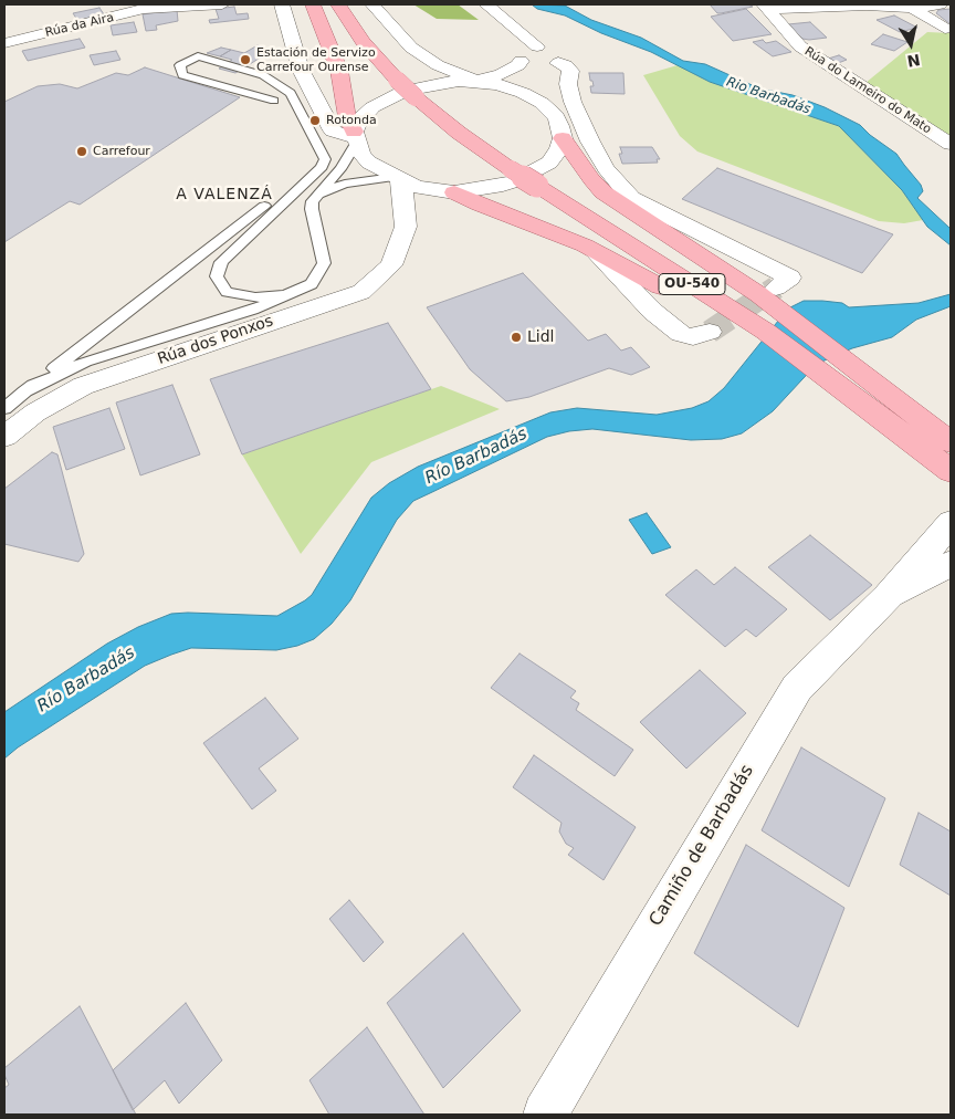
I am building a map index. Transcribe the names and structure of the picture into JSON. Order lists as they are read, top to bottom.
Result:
{
  "streets": {
    "main road": ["OU-540"],
    "street": [
      "Rúa da Aira",
      "Rúa do Lameiro do Mato",
      "Rúa dos Ponxos",
      "Camiño de Barbadás"
    ]
  },
  "districts": ["A VALENZÁ"],
  "water": ["Rio Barbadás", "Río Barbadás"],
  "places": [
    "Estación de Servizo Carrefour Ourense",
    "Rotonda",
    "Carrefour",
    "Lidl"
  ],
  "north": "bottom"
}
